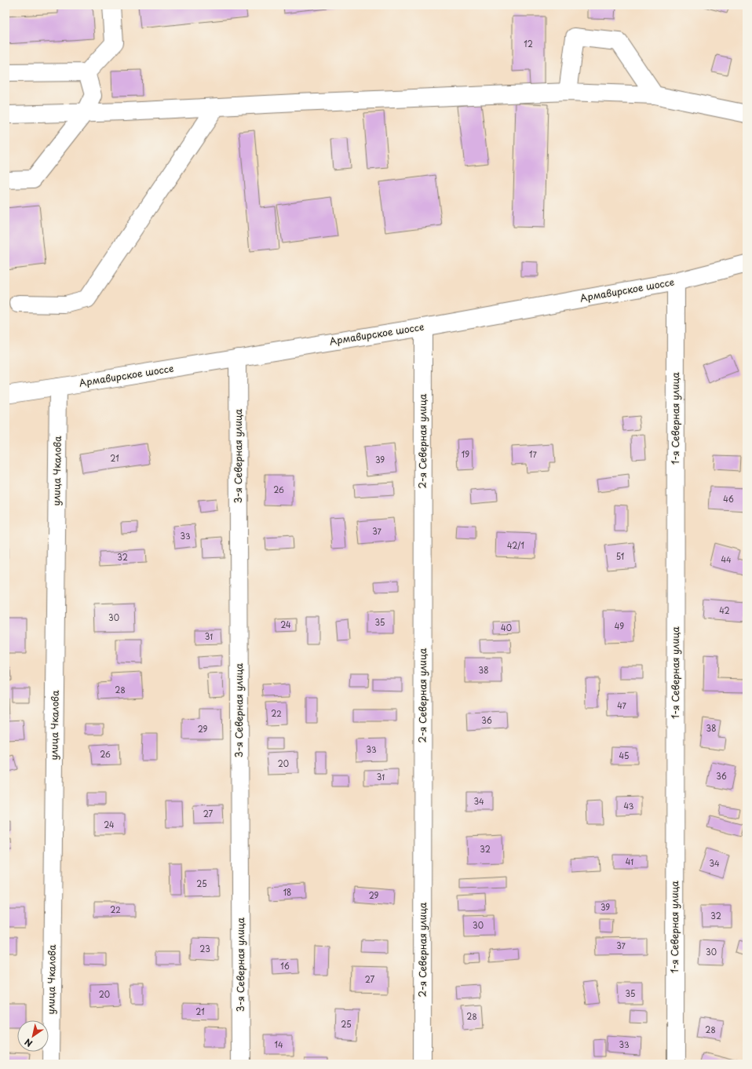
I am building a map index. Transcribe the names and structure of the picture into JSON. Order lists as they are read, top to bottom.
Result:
{
  "streets": {
    "street": [
      "Армавирское шоссе",
      "1-я Северная улица",
      "2-я Северная улица",
      "3-я Северная улица",
      "улица Чкалова"
    ]
  },
  "crossings": [
    ["Армавирское шоссе", "1-я Северная улица"],
    ["Армавирское шоссе", "2-я Северная улица"],
    ["Армавирское шоссе", "3-я Северная улица"],
    ["Армавирское шоссе", "улица Чкалова"]
  ],
  "house_numbers": [
    "12",
    "19",
    "17",
    "21",
    "39",
    "26",
    "46",
    "37",
    "33",
    "42/1",
    "51",
    "32",
    "44",
    "42",
    "30",
    "35",
    "24",
    "49",
    "40",
    "31",
    "38",
    "28",
    "47",
    "22",
    "36",
    "38",
    "29",
    "33",
    "26",
    "45",
    "20",
    "36",
    "31",
    "34",
    "43",
    "27",
    "24",
    "32",
    "41",
    "34",
    "25",
    "18",
    "29",
    "39",
    "22",
    "32",
    "30",
    "37",
    "23",
    "30",
    "16",
    "27",
    "35",
    "20",
    "21",
    "28",
    "25",
    "28",
    "14",
    "33"
  ],
  "north": "bottom left"
}
